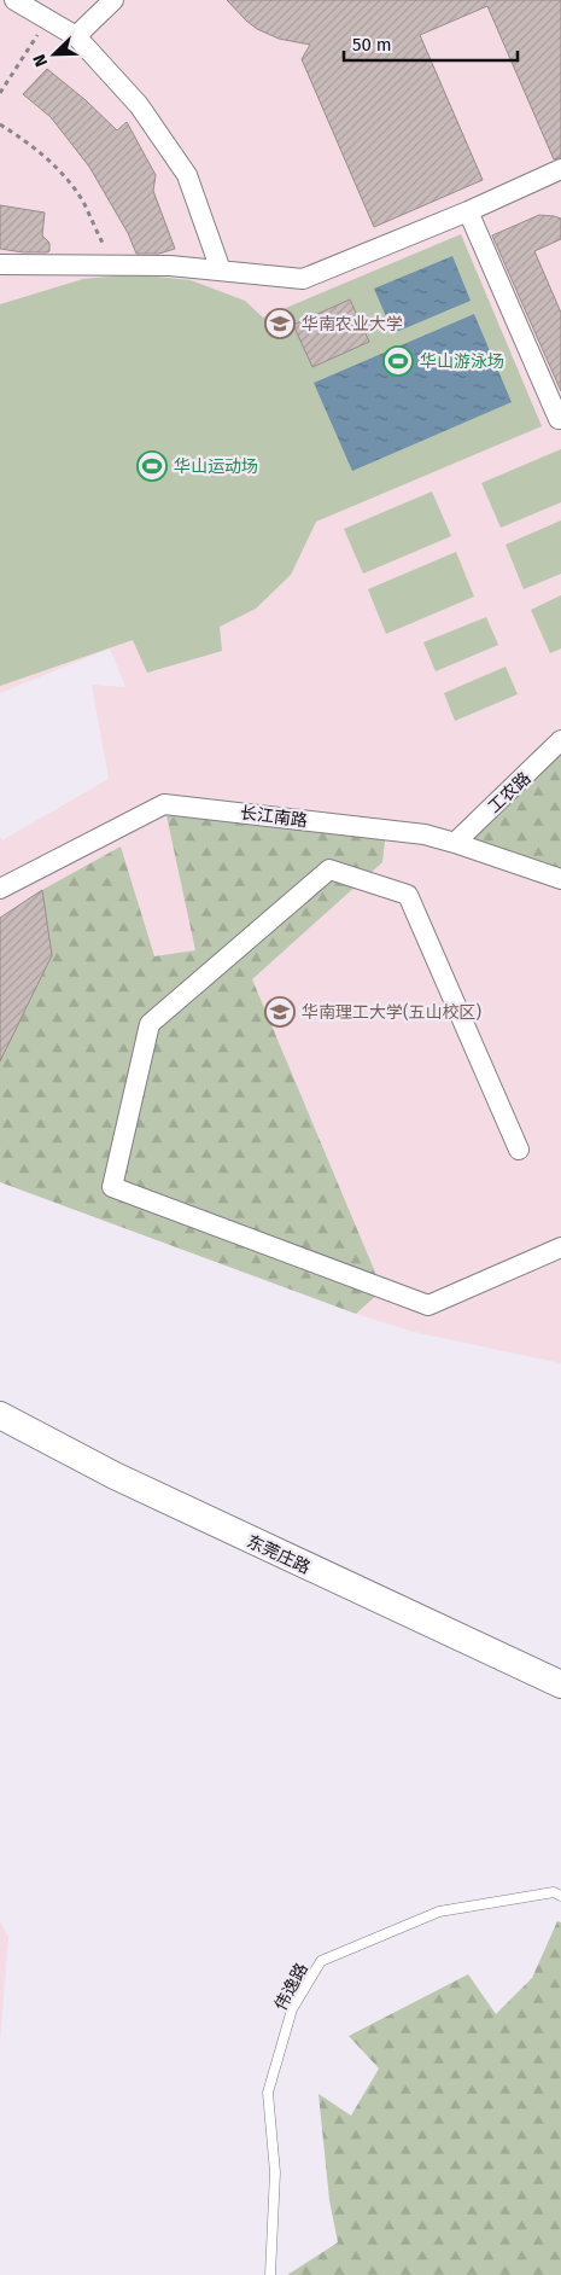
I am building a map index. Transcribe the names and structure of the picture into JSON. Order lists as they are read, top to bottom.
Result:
{
  "streets": {
    "street": ["工农路", "长江南路", "东莞庄路"],
    "lane": ["伟逸路"]
  },
  "crossings": [
    ["工农路", "长江南路"]
  ],
  "places": {
    "school or university": ["华南农业大学", "华南理工大学(五山校区)"],
    "sports": ["华山游泳场", "华山运动场"]
  },
  "scale_bar": "50 m",
  "north": "bottom left"
}
